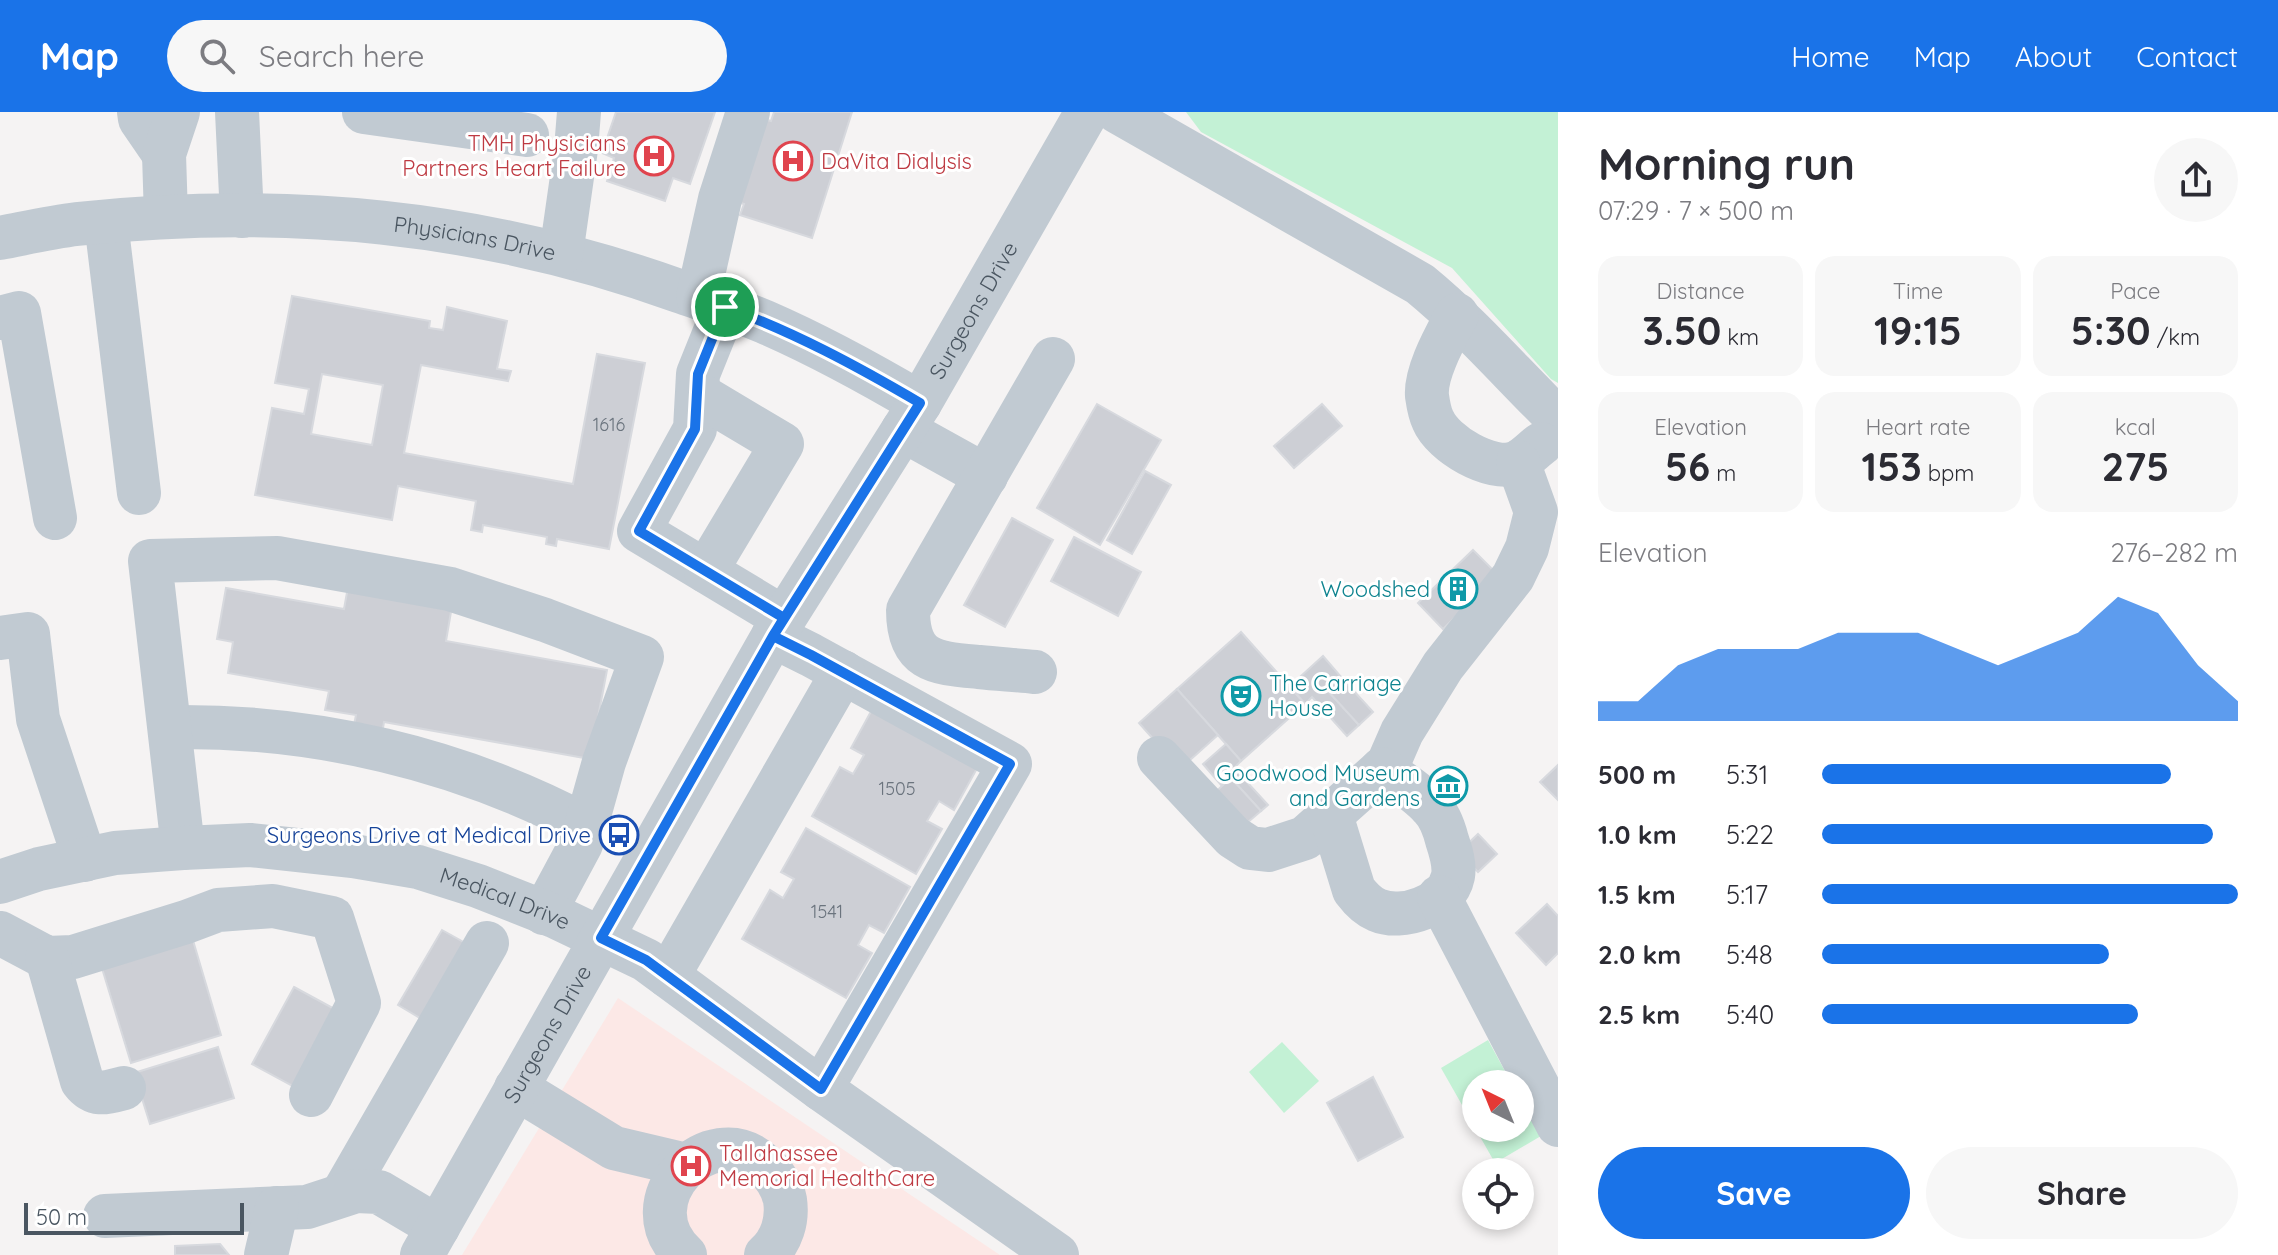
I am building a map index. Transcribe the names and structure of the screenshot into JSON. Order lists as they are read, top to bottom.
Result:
{
  "streets": {
    "street": ["Physicians Drive", "Surgeons Drive", "Medical Drive"]
  },
  "crossings": [
    ["Physicians Drive", "Surgeons Drive"],
    ["Surgeons Drive", "Medical Drive"]
  ],
  "places": {
    "hospital": ["TMH Physicians Partners Heart Failure", "DaVita Dialysis", "Tallahassee Memorial HealthCare"],
    "building": ["Woodshed"],
    "theatre": ["The Carriage House"],
    "museum": ["Goodwood Museum and Gardens"],
    "bus stop": ["Surgeons Drive at Medical Drive"]
  },
  "house_numbers": ["1616", "1505", "1541"],
  "scale_bar": "50 m",
  "north": "top left",
  "page": {
    "header": "Map",
    "search": "Search here",
    "nav": [
      "Home",
      "Map",
      "About",
      "Contact"
    ],
    "heading": ["Morning run", "07:29 · 7 × 500 m"],
    "stats": [
      ["Distance", "3.50 km"],
      ["Time", "19:15"],
      ["Pace", "5:30 /km"],
      ["Elevation", "56 m"],
      ["Heart rate", "153 bpm"],
      ["kcal", "275"]
    ],
    "chart": ["Elevation", "276–282 m"],
    "list": [
      {
        "name": "500 m",
        "note": "5:31"
      },
      {
        "name": "1.0 km",
        "note": "5:22"
      },
      {
        "name": "1.5 km",
        "note": "5:17"
      },
      {
        "name": "2.0 km",
        "note": "5:48"
      },
      {
        "name": "2.5 km",
        "note": "5:40"
      }
    ],
    "buttons": ["Save", "Share"],
    "scale": "50 m"
  }
}
